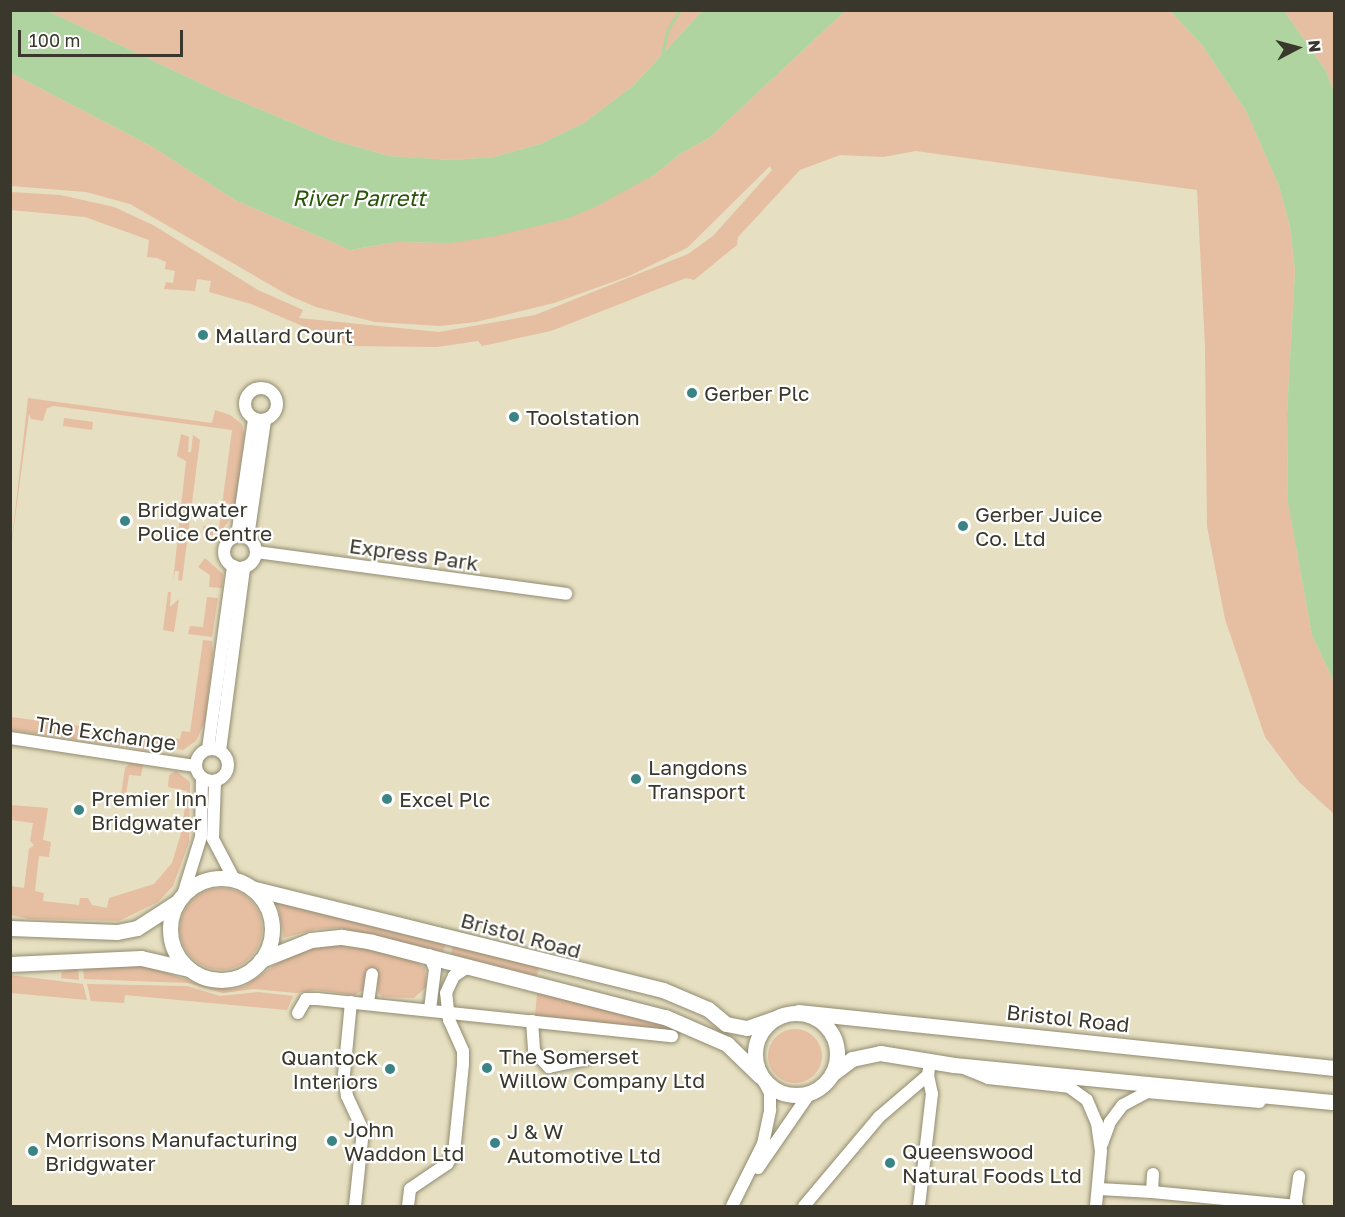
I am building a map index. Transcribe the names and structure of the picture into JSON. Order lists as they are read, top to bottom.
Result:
{
  "streets": {
    "main road": ["Bristol Road"],
    "street": ["Express Park", "The Exchange"]
  },
  "water": ["River Parrett"],
  "places": [
    "Mallard Court",
    "Gerber Plc",
    "Toolstation",
    "Bridgwater Police Centre",
    "Gerber Juice Co. Ltd",
    "Langdons Transport",
    "Excel Plc",
    "Premier Inn Bridgwater",
    "The Somerset Willow Company Ltd",
    "Quantock Interiors",
    "John Waddon Ltd",
    "J & W Automotive Ltd",
    "Morrisons Manufacturing Bridgwater",
    "Queenswood Natural Foods Ltd"
  ],
  "scale_bar": "100 m",
  "north": "right"
}
